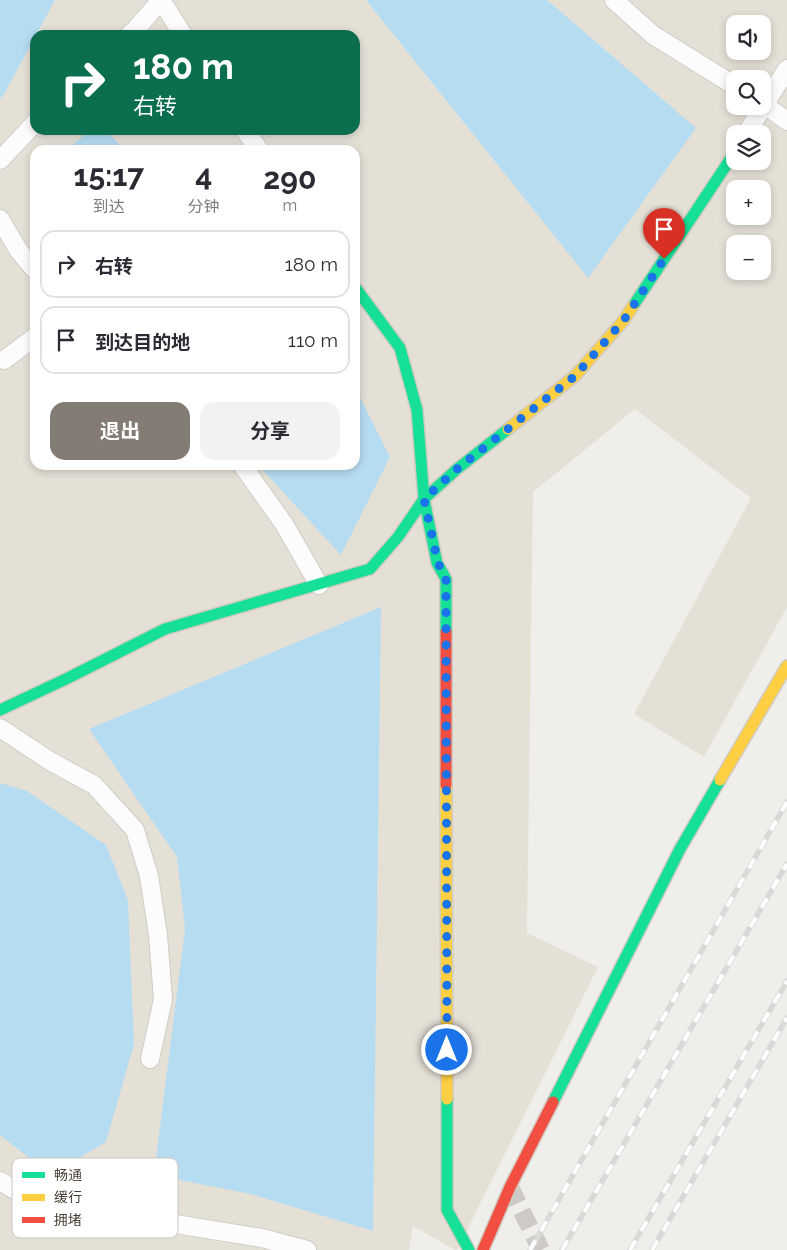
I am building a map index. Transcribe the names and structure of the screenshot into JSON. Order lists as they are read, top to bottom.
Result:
{
  "legend": ["畅通", "缓行", "拥堵"],
  "page": {
    "map_buttons": ["+", "−"],
    "turn": ["180 m", "右转"],
    "eta": [
      "15:17",
      "到达",
      "4",
      "分钟",
      "290",
      "m"
    ],
    "list": [
      {
        "name": "右转",
        "value": "180 m"
      },
      {
        "name": "到达目的地",
        "value": "110 m"
      }
    ],
    "buttons": ["退出", "分享"]
  }
}
